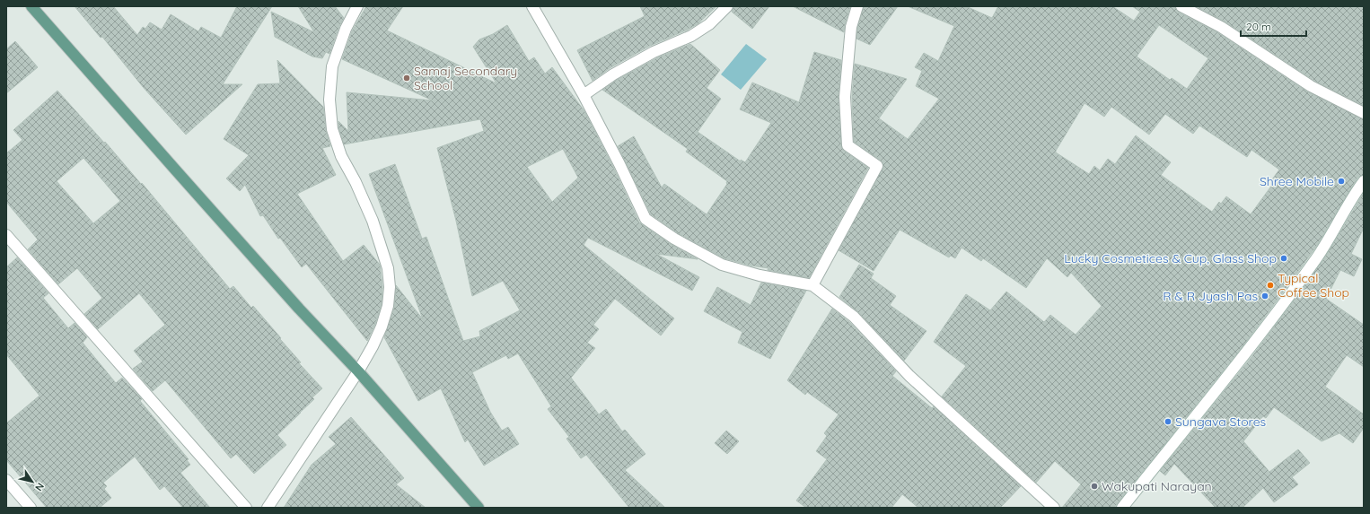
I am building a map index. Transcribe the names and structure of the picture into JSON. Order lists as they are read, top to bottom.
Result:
{
  "places": [
    "Samaj Secondary School",
    "Shree Mobile",
    "Lucky Cosmetices & Cup, Glass Shop",
    "Typical Coffee Shop",
    "R & R Jyash Pas",
    "Sungava Stores",
    "Wakupati Narayan"
  ],
  "scale_bar": "20 m",
  "north": "bottom right"
}
